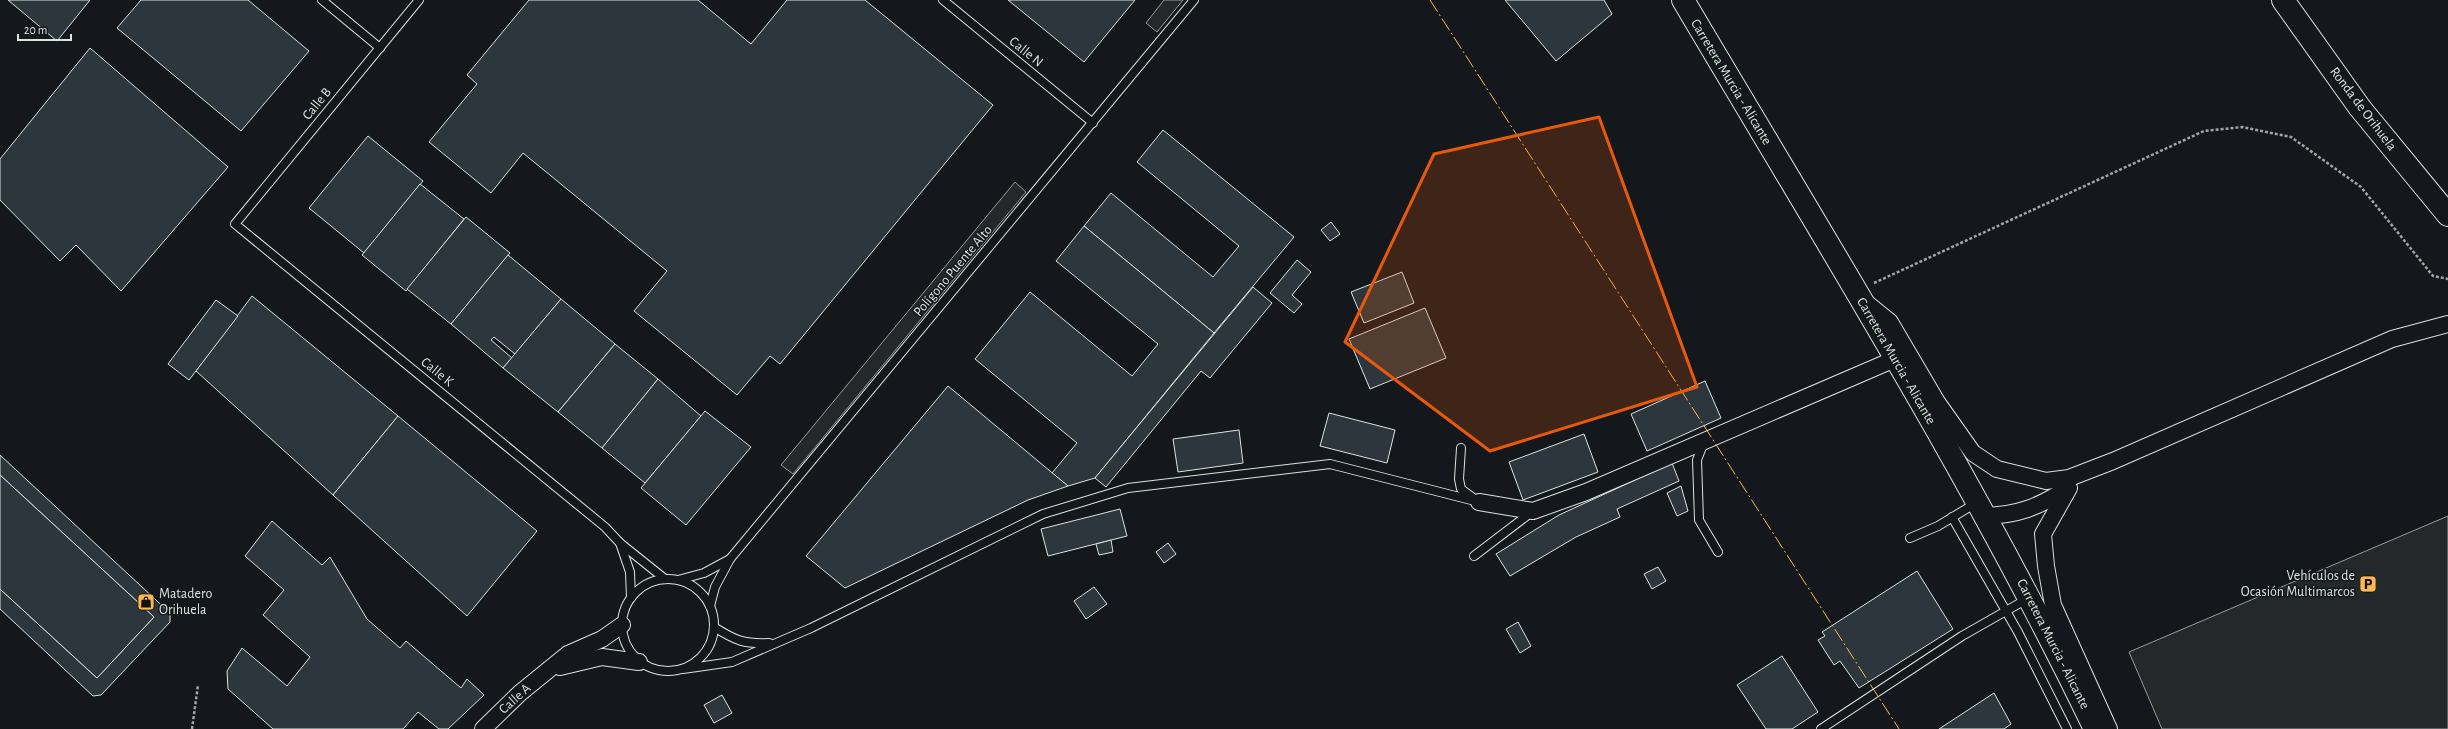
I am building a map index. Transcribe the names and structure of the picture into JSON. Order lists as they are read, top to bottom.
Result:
{
  "streets": {
    "main road": ["Carretera Murcia - Alicante", "Ronda de Orihuela"],
    "street": ["Calle A"],
    "lane": [
      "Calle N",
      "Calle B",
      "Polígono Puente Alto",
      "Calle K"
    ]
  },
  "crossings": [
    ["Calle N", "Polígono Puente Alto"],
    ["Calle B", "Calle K"],
    ["Polígono Puente Alto", "Calle K"],
    ["Polígono Puente Alto", "Calle A"],
    ["Calle K", "Calle A"]
  ],
  "places": {
    "parking": ["Vehículos de Ocasión Multimarcos"],
    "shop": ["Matadero Orihuela"]
  },
  "scale_bar": "20 m"
}
